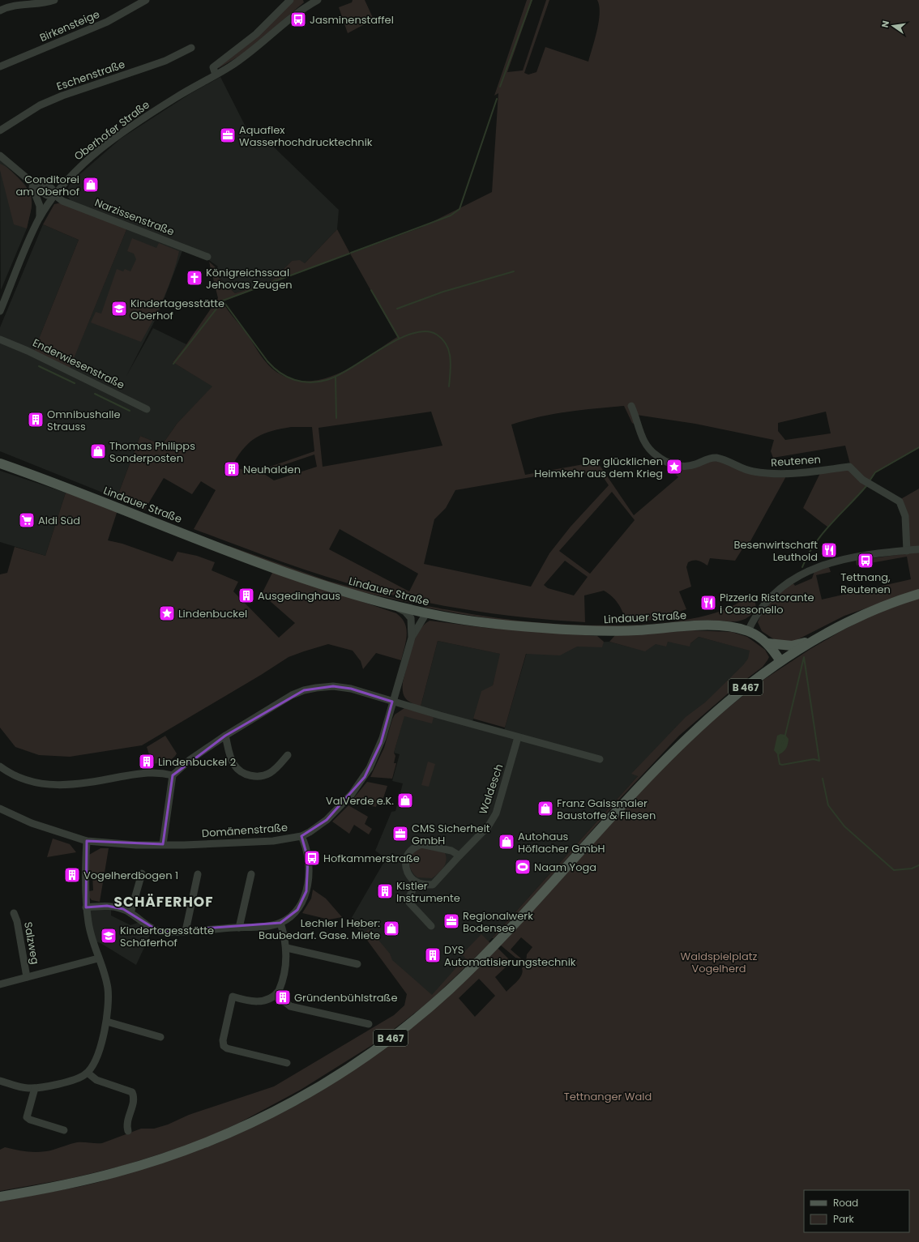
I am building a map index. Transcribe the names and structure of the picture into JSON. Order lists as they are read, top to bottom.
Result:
{
  "streets": {
    "main road": ["Lindauer Straße", "B 467"],
    "street": [
      "Birkensteige",
      "Eschenstraße",
      "Oberhofer Straße",
      "Narzissenstraße",
      "Enderwiesenstraße",
      "Reutenen",
      "Waldesch",
      "Domänenstraße",
      "Salzweg"
    ]
  },
  "crossings": [
    ["Oberhofer Straße", "Narzissenstraße"],
    ["Lindauer Straße", "B 467"],
    ["Lindauer Straße", "Domänenstraße"]
  ],
  "districts": ["SCHÄFERHOF"],
  "parks": ["Waldspielplatz Vogelherd", "Tettnanger Wald"],
  "places": {
    "bus stop": ["Jasminenstaffel", "Tettnang, Reutenen", "Hofkammerstraße"],
    "office": ["Aquaflex Wasserhochdrucktechnik", "CMS Sicherheit GmbH", "Regionalwerk Bodensee"],
    "shop": [
      "Conditorei am Oberhof",
      "Thomas Philipps Sonderposten",
      "ValVerde e.K.",
      "Franz Gaissmaier Baustoffe & Fliesen",
      "Autohaus Höflacher GmbH",
      "Lechler | Heber: Baubedarf. Gase. Miete"
    ],
    "church": ["Königreichssaal Jehovas Zeugen"],
    "school or university": ["Kindertagesstätte Oberhof", "Kindertagesstätte Schäferhof"],
    "building": [
      "Omnibushalle Strauss",
      "Neuhalden",
      "Ausgedinghaus",
      "Lindenbuckel 2",
      "Vogelherdbogen 1",
      "Kistler Instrumente",
      "DYS Automatisierungstechnik",
      "Gründenbühlstraße"
    ],
    "place": ["Der glücklichen Heimkehr aus dem Krieg", "Lindenbuckel"],
    "supermarket": ["Aldi Süd"],
    "restaurant": ["Besenwirtschaft Leuthold", "Pizzeria Ristorante i Cassonello"],
    "sports": ["Naam Yoga"]
  },
  "legend": ["Road", "Park"],
  "north": "left"
}
